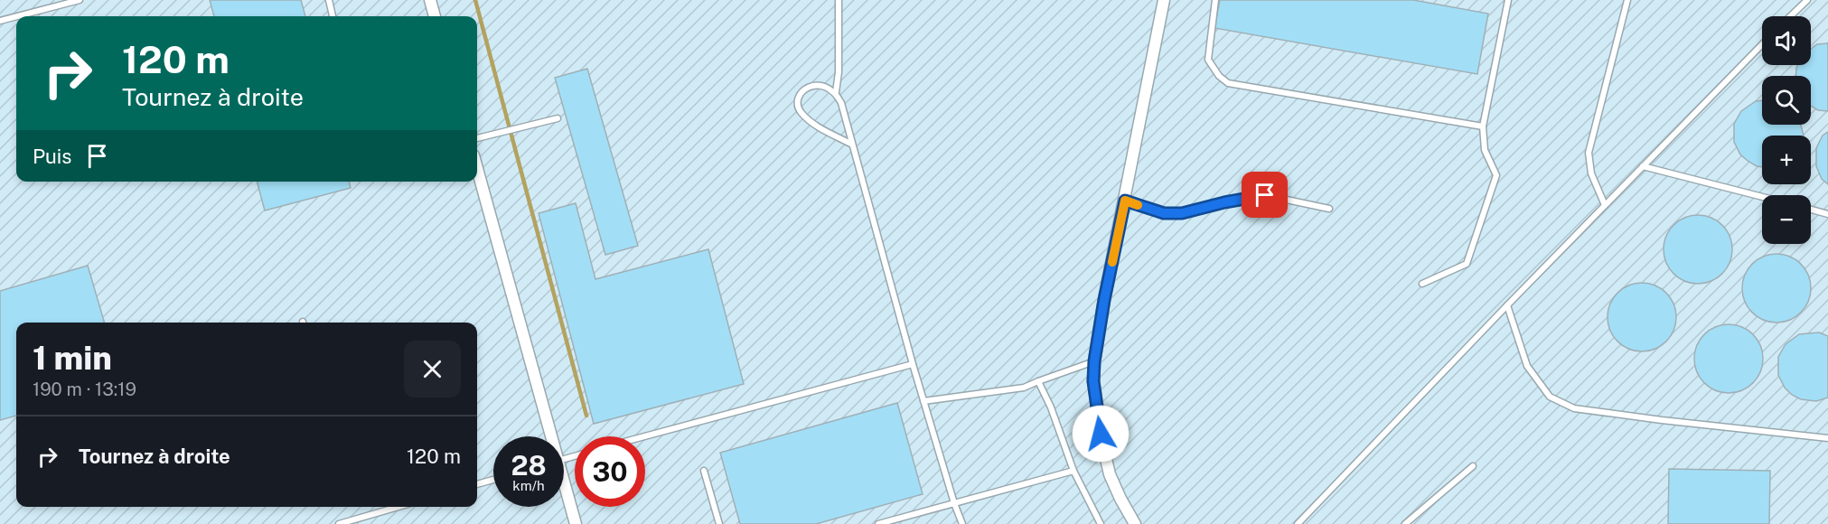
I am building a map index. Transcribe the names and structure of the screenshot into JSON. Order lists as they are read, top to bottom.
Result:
{
  "page": {
    "map_buttons": ["+", "−"],
    "turn": ["120 m", "Tournez à droite"],
    "then": "Puis",
    "heading": ["1 min", "190 m · 13:19"],
    "list": [
      {
        "name": "Tournez à droite",
        "value": "120 m"
      }
    ],
    "speed": "28 km/h",
    "limit": "30"
  }
}
